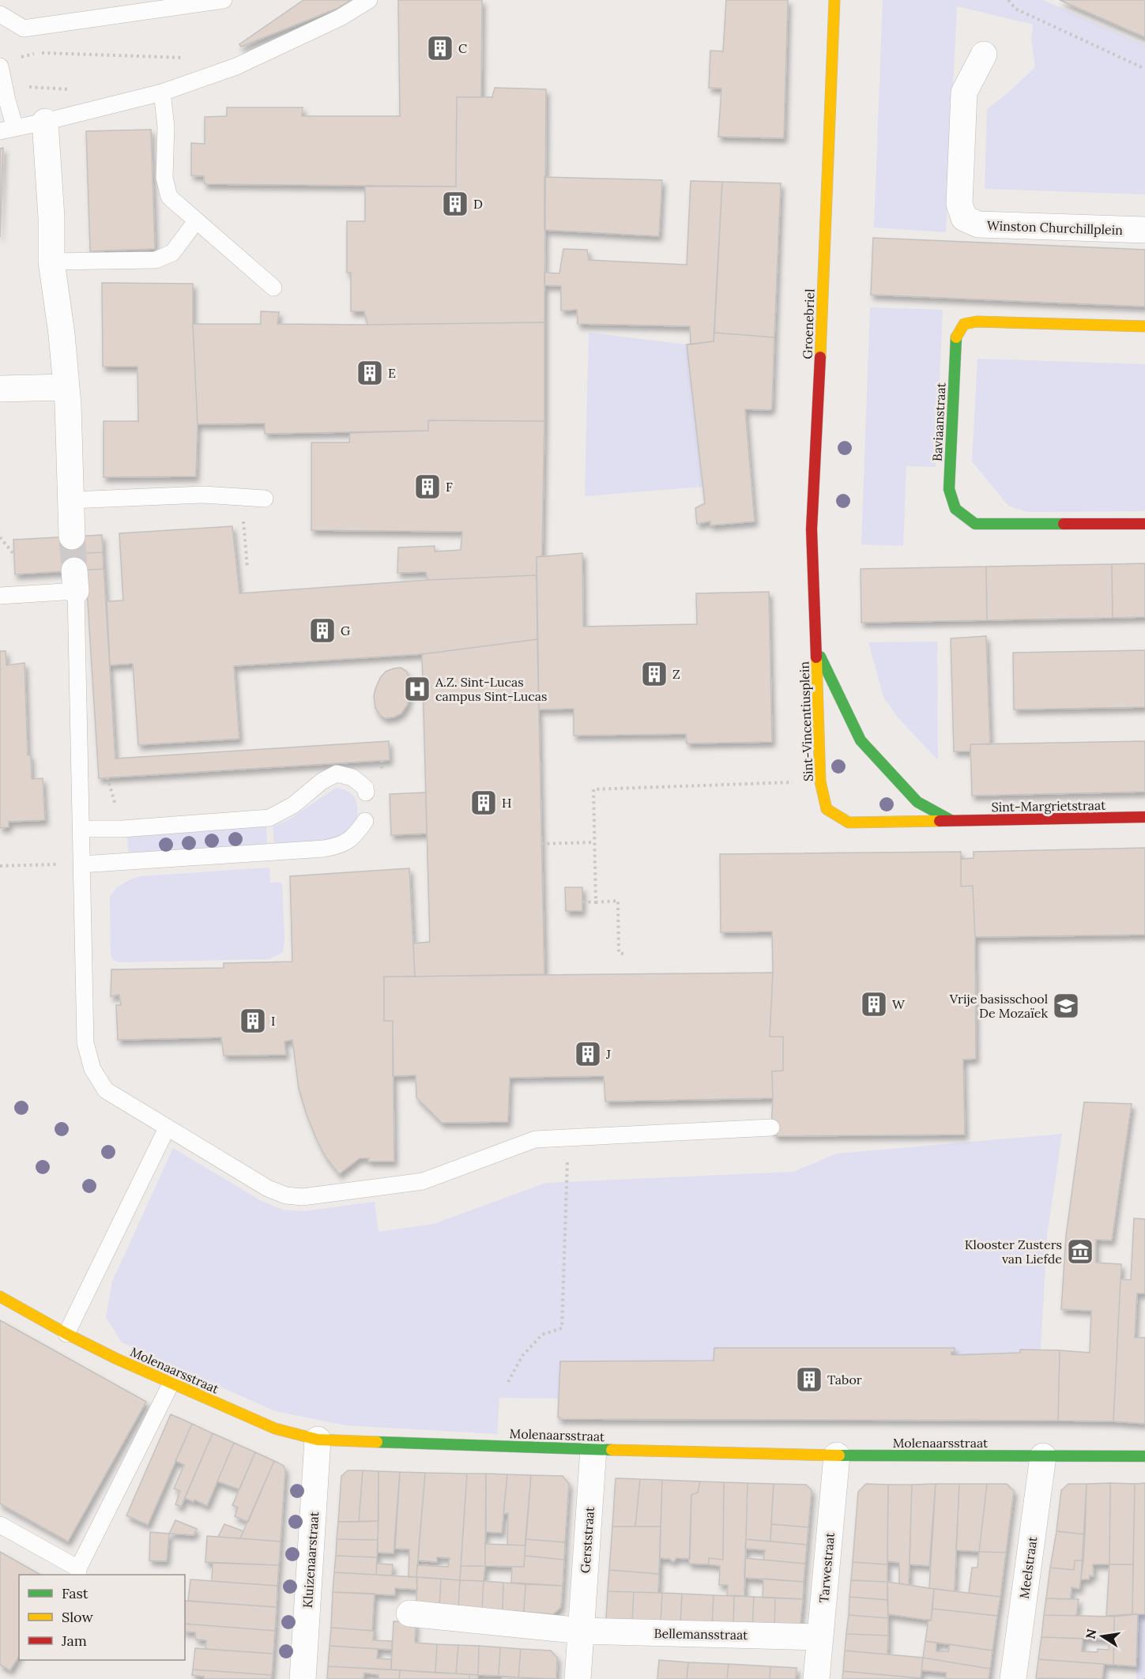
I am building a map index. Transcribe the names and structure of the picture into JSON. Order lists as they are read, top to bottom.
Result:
{
  "streets": {
    "street": [
      "Winston Churchillplein",
      "Groenebriel",
      "Baviaanstraat",
      "Sint-Vincentiusplein",
      "Sint-Margrietstraat",
      "Molenaarsstraat",
      "Gerststraat",
      "Kluizenaarstraat",
      "Tarwestraat",
      "Meelstraat",
      "Bellemansstraat"
    ]
  },
  "crossings": [
    ["Groenebriel", "Sint-Vincentiusplein"],
    ["Sint-Vincentiusplein", "Sint-Margrietstraat"],
    ["Molenaarsstraat", "Gerststraat"],
    ["Molenaarsstraat", "Kluizenaarstraat"],
    ["Molenaarsstraat", "Tarwestraat"],
    ["Molenaarsstraat", "Meelstraat"],
    ["Gerststraat", "Bellemansstraat"],
    ["Tarwestraat", "Bellemansstraat"]
  ],
  "places": {
    "building": [
      "C",
      "D",
      "E",
      "F",
      "G",
      "Z",
      "H",
      "W",
      "I",
      "J",
      "Tabor"
    ],
    "hospital": ["A.Z. Sint-Lucas campus Sint-Lucas"],
    "school or university": ["Vrije basisschool De Mozaïek"],
    "museum": ["Klooster Zusters van Liefde"]
  },
  "legend": ["Fast", "Slow", "Jam"],
  "north": "left"
}
